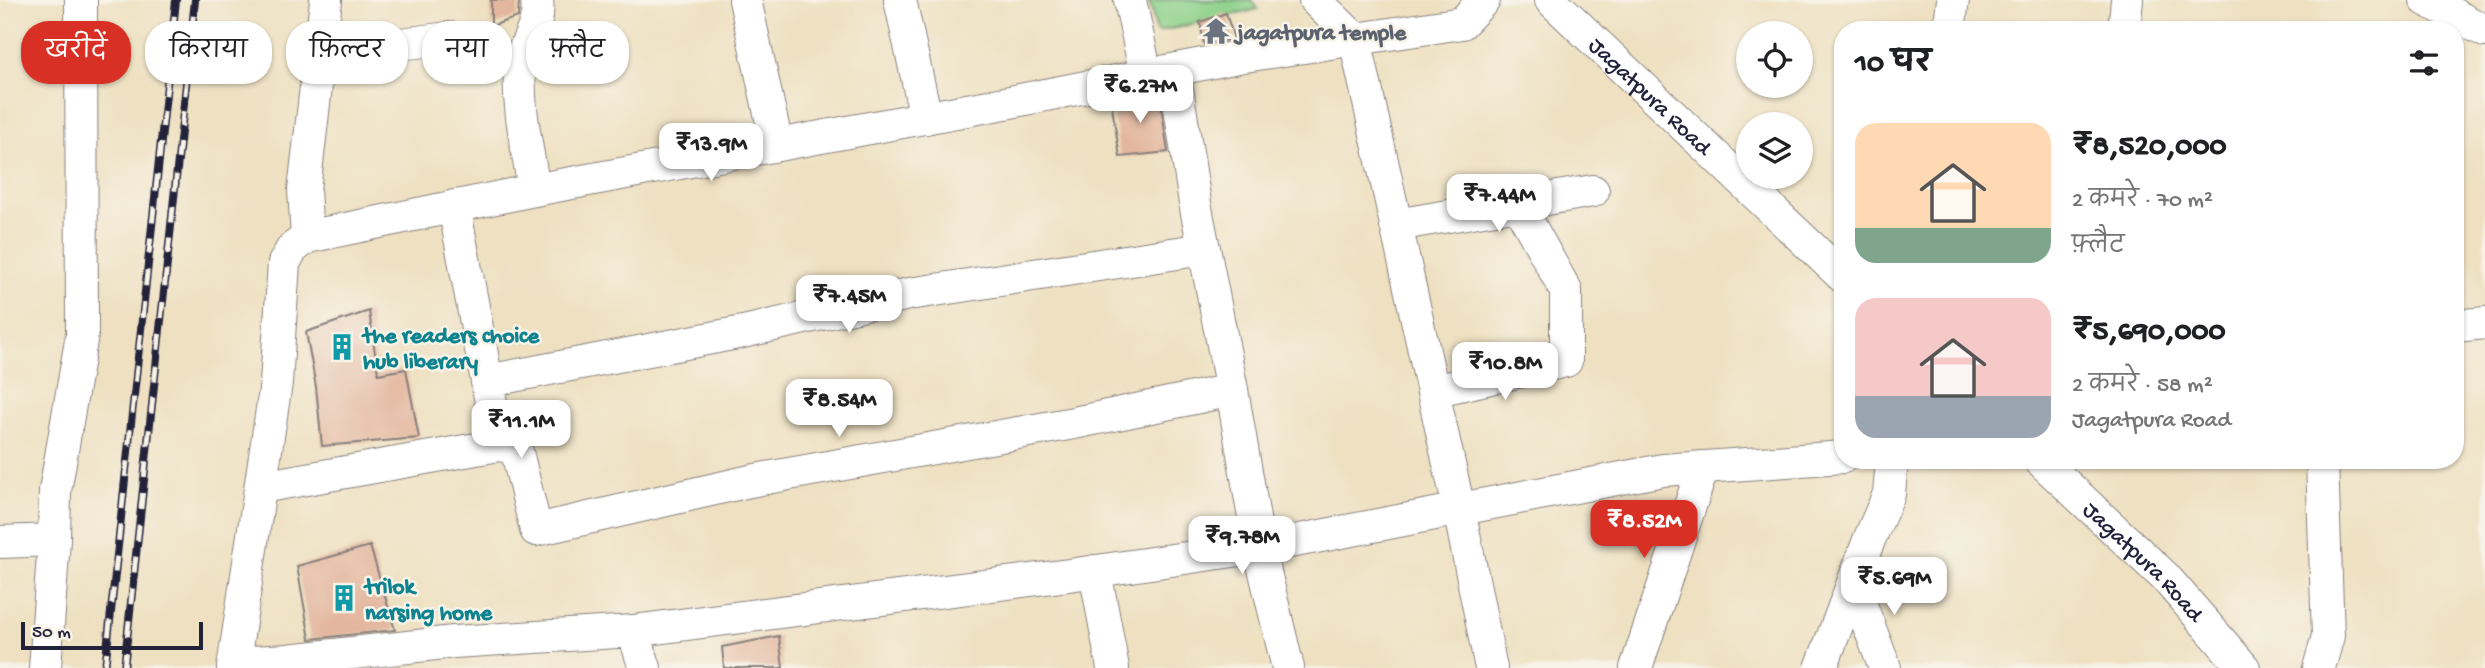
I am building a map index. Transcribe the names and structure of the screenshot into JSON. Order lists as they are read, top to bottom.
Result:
{
  "streets": {
    "street": ["Jagatpura Road"]
  },
  "places": {
    "temple": ["jagatpura temple"],
    "building": ["the readers choice hub liberary", "trilok narsing home"]
  },
  "scale_bar": "50 m",
  "page": {
    "chip": [
      "खरीदें",
      "किराया",
      "फ़िल्टर",
      "नया",
      "फ़्लैट"
    ],
    "heading": "10 घर",
    "price": [
      "₹6.27M",
      "₹13.9M",
      "₹7.44M",
      "₹7.45M",
      "₹10.8M",
      "₹8.54M",
      "₹11.1M",
      "₹8.52M",
      "₹9.78M",
      "₹5.69M"
    ],
    "list": [
      {
        "name": "₹8,520,000",
        "note": "2 कमरे · 70 m² · फ़्लैट"
      },
      {
        "name": "₹5,690,000",
        "note": "2 कमरे · 58 m² · Jagatpura Road"
      }
    ],
    "scale": "50 m"
  }
}
